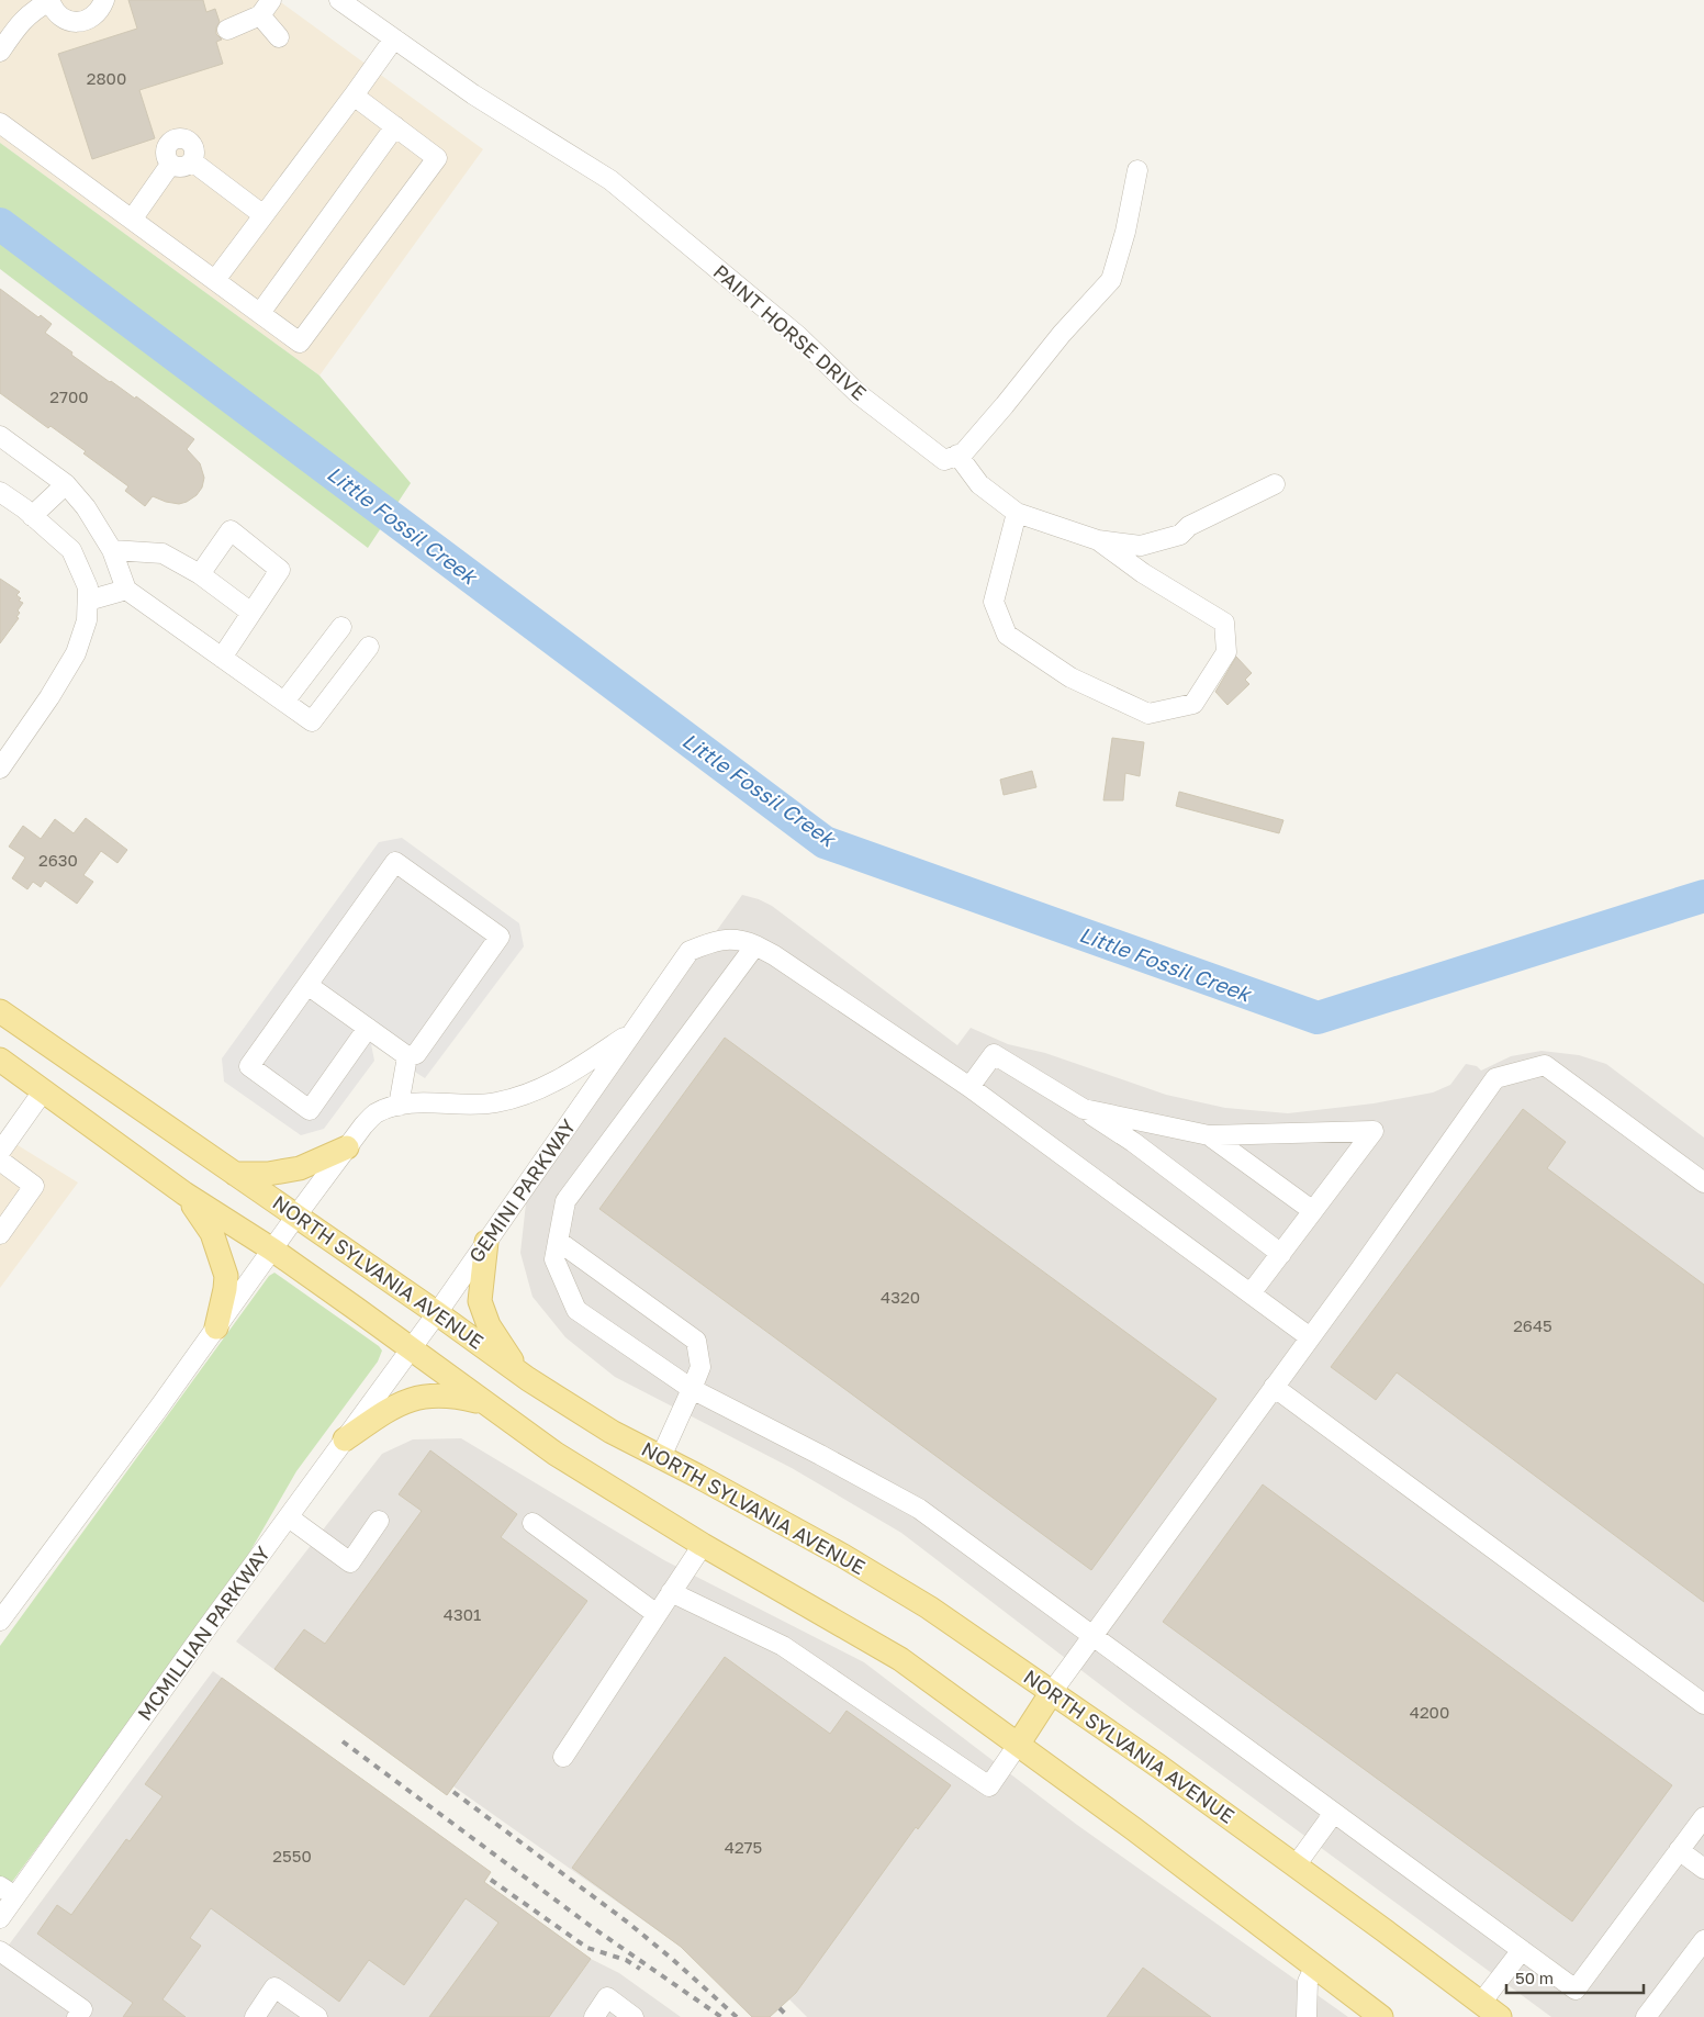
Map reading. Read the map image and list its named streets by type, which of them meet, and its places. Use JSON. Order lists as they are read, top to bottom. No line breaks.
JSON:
{"streets":{"main road":["NORTH SYLVANIA AVENUE"],"street":["PAINT HORSE DRIVE","GEMINI PARKWAY","MCMILLIAN PARKWAY"]},"crossings":[["GEMINI PARKWAY","NORTH SYLVANIA AVENUE"],["GEMINI PARKWAY","MCMILLIAN PARKWAY"]],"water":["Little Fossil Creek"],"house_numbers":["2800","2700","2630","4320","2645","4301","4200","4275","2550"],"scale_bar":"50 m"}
